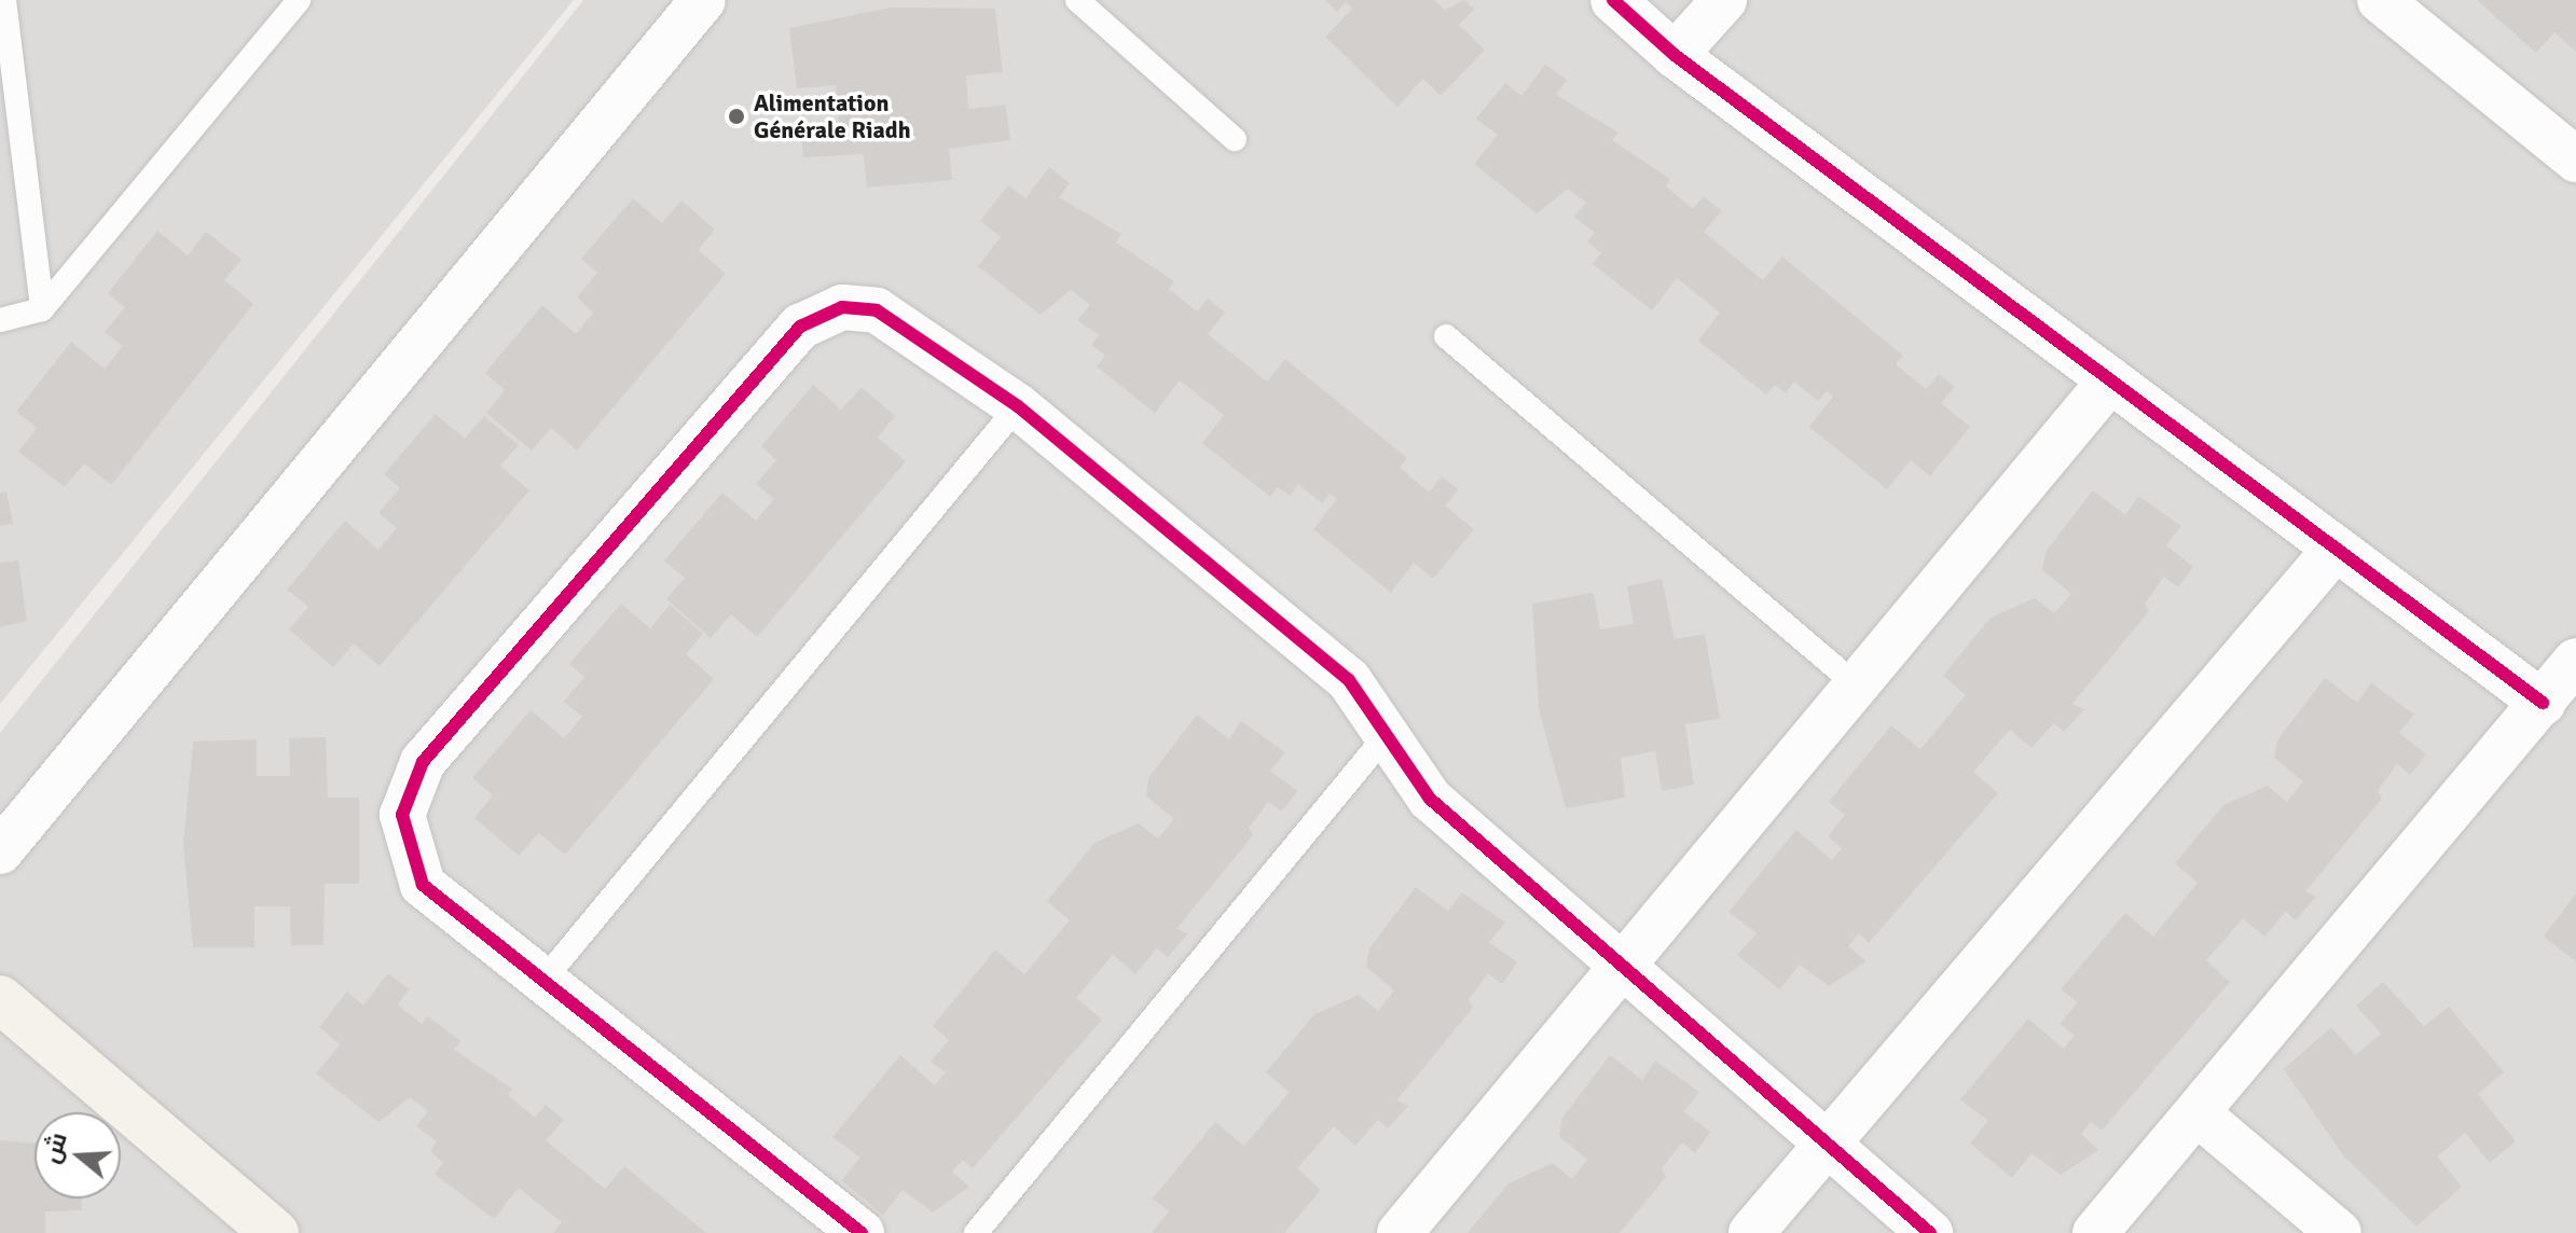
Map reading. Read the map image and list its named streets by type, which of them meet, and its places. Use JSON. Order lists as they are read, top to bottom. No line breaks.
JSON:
{"places":["Alimentation Générale Riadh"],"north":"left"}
